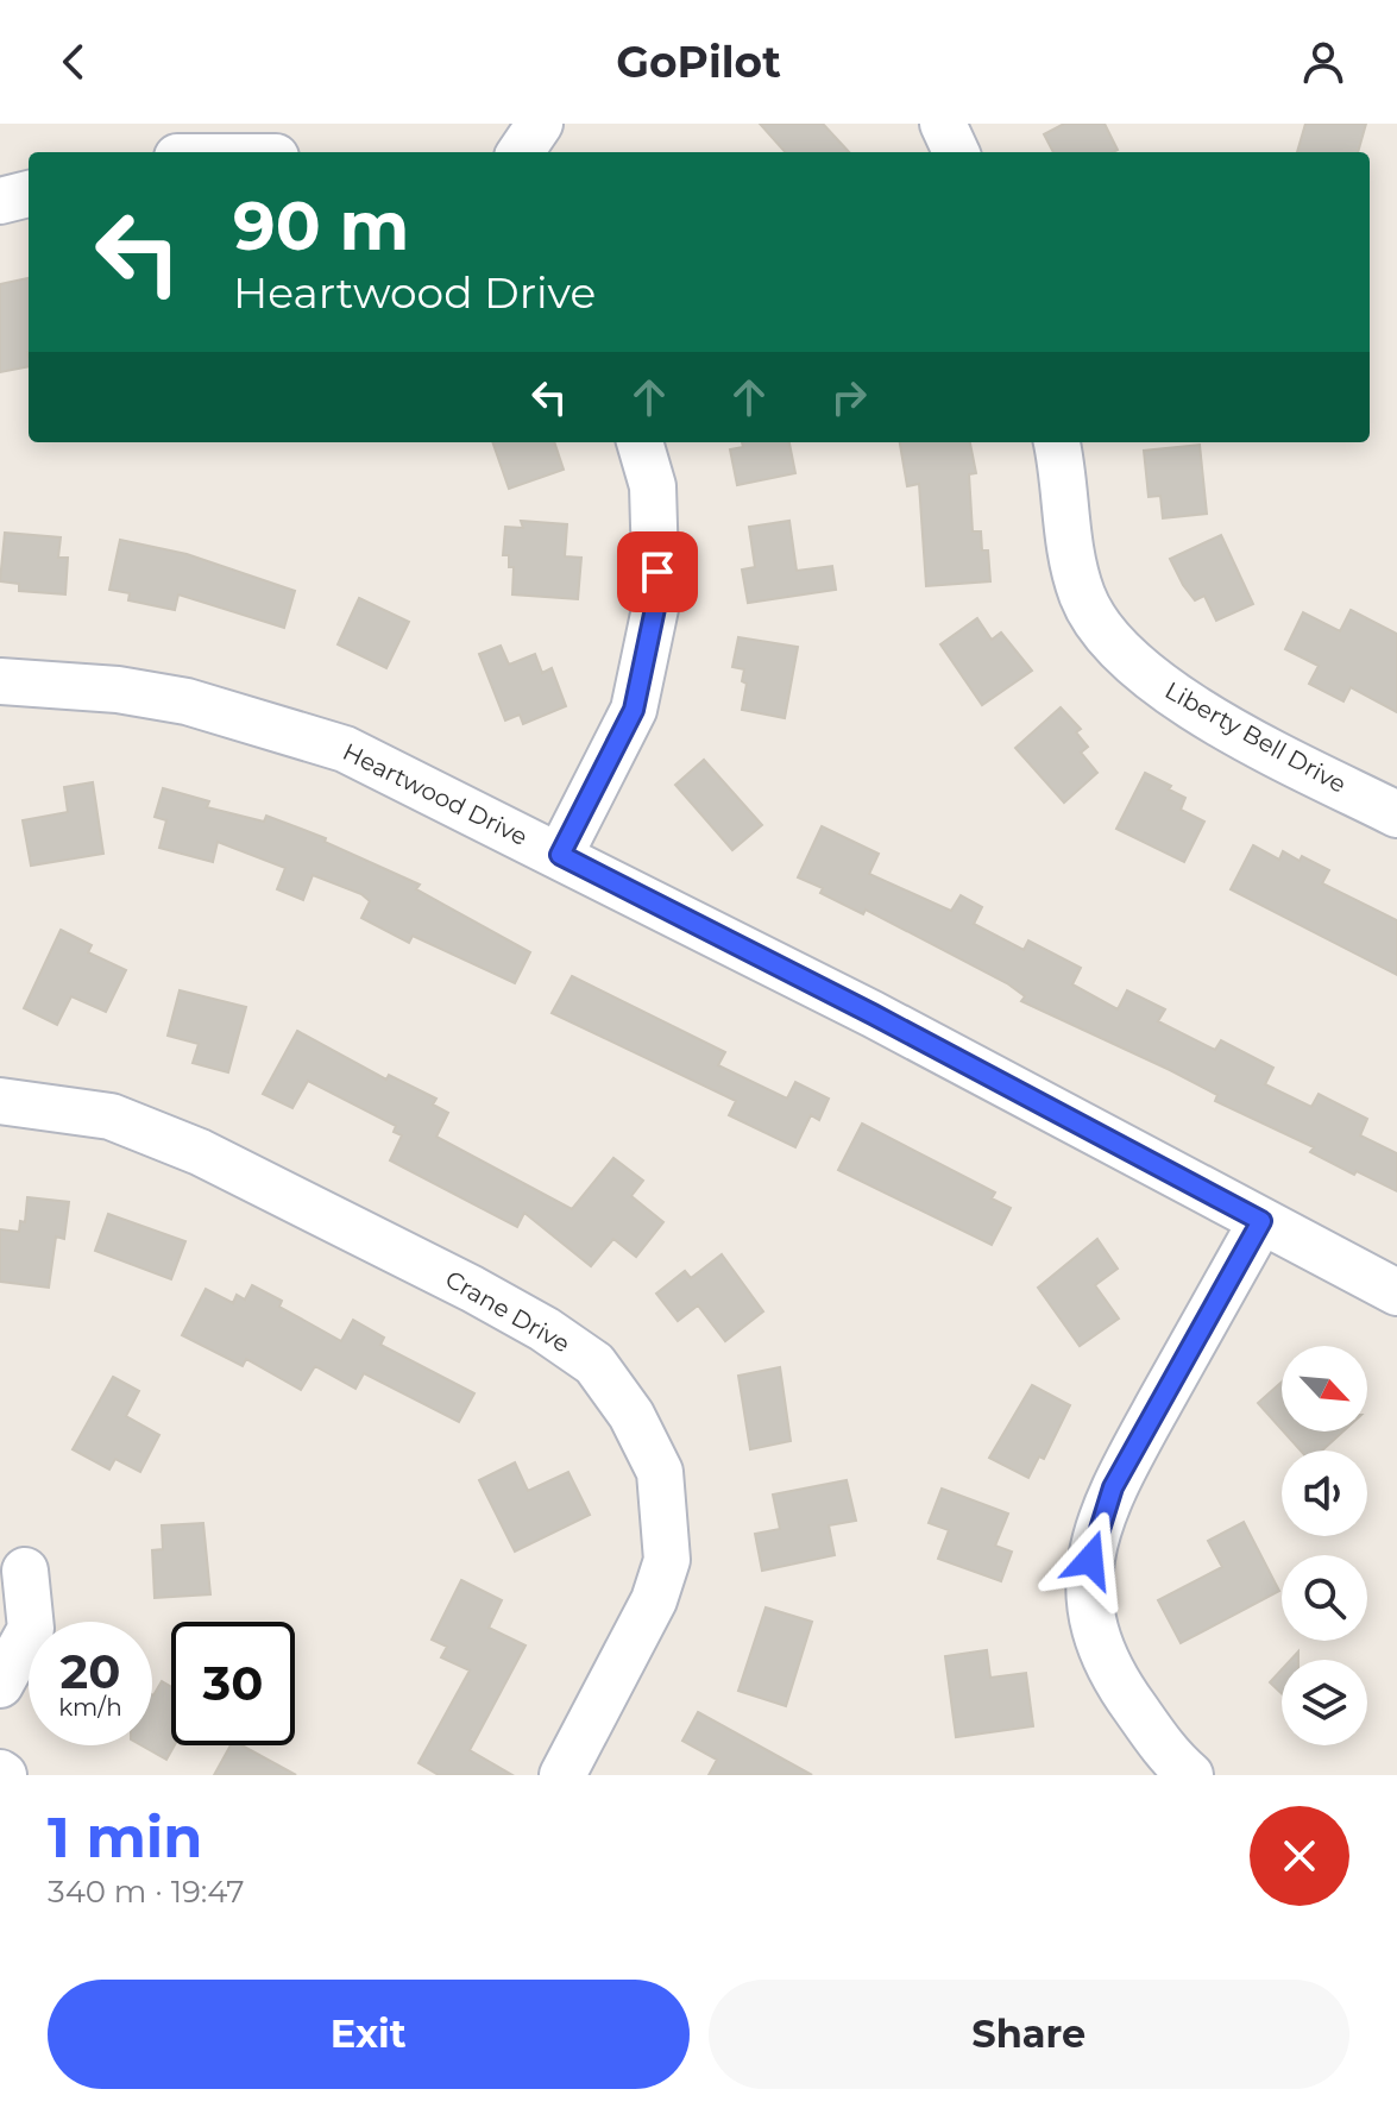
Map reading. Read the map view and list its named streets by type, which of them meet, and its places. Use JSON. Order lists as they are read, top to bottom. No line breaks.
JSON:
{"streets":{"street":["Liberty Bell Drive","Heartwood Drive","Crane Drive"]},"north":"bottom right","page":{"header":"GoPilot","turn":["90 m","Heartwood Drive"],"speed":"20 km/h","limit":"30","heading":["1 min","340 m · 19:47"],"buttons":["Exit","Share"]}}
